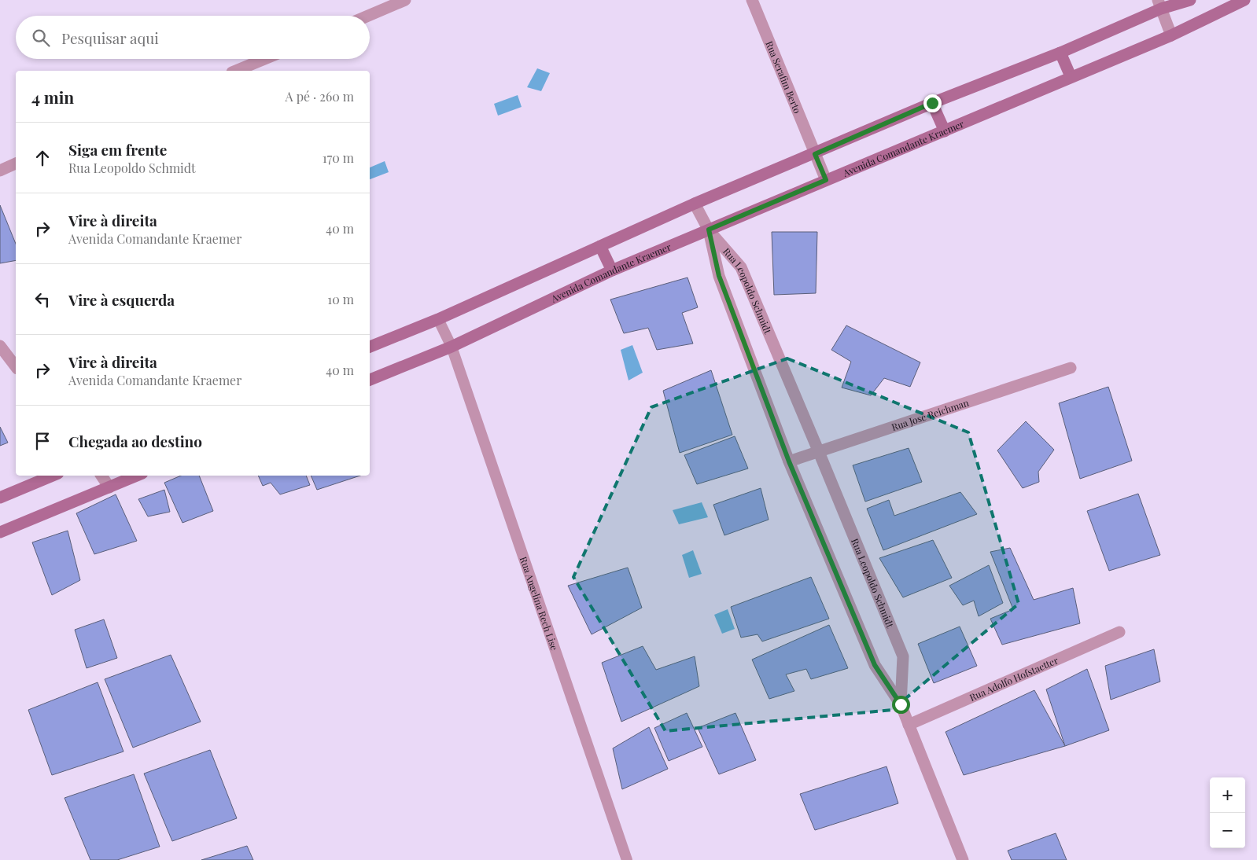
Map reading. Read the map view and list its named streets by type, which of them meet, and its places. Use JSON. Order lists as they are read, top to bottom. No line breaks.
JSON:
{"streets":{"main road":["Avenida Comandante Kraemer"],"street":["Rua Serafim Berto","Rua Leopoldo Schmidt","Rua José Reichman","Rua Adolfo Hofstaetter"],"lane":["Rua Angelina Rech Lise"]},"crossings":[["Rua Serafim Berto","Avenida Comandante Kraemer"],["Avenida Comandante Kraemer","Rua Leopoldo Schmidt"],["Avenida Comandante Kraemer","Rua Angelina Rech Lise"],["Rua Leopoldo Schmidt","Rua José Reichman"],["Rua Leopoldo Schmidt","Rua Adolfo Hofstaetter"]],"page":{"search":"Pesquisar aqui","heading":["4 min","A pé · 260 m"],"list":[["Siga em frente","Rua Leopoldo Schmidt","170 m"],["Vire à direita","Avenida Comandante Kraemer","40 m"],["Vire à esquerda","10 m"],["Vire à direita","Avenida Comandante Kraemer","40 m"],"Chegada ao destino"],"map_buttons":["+","−"]}}
